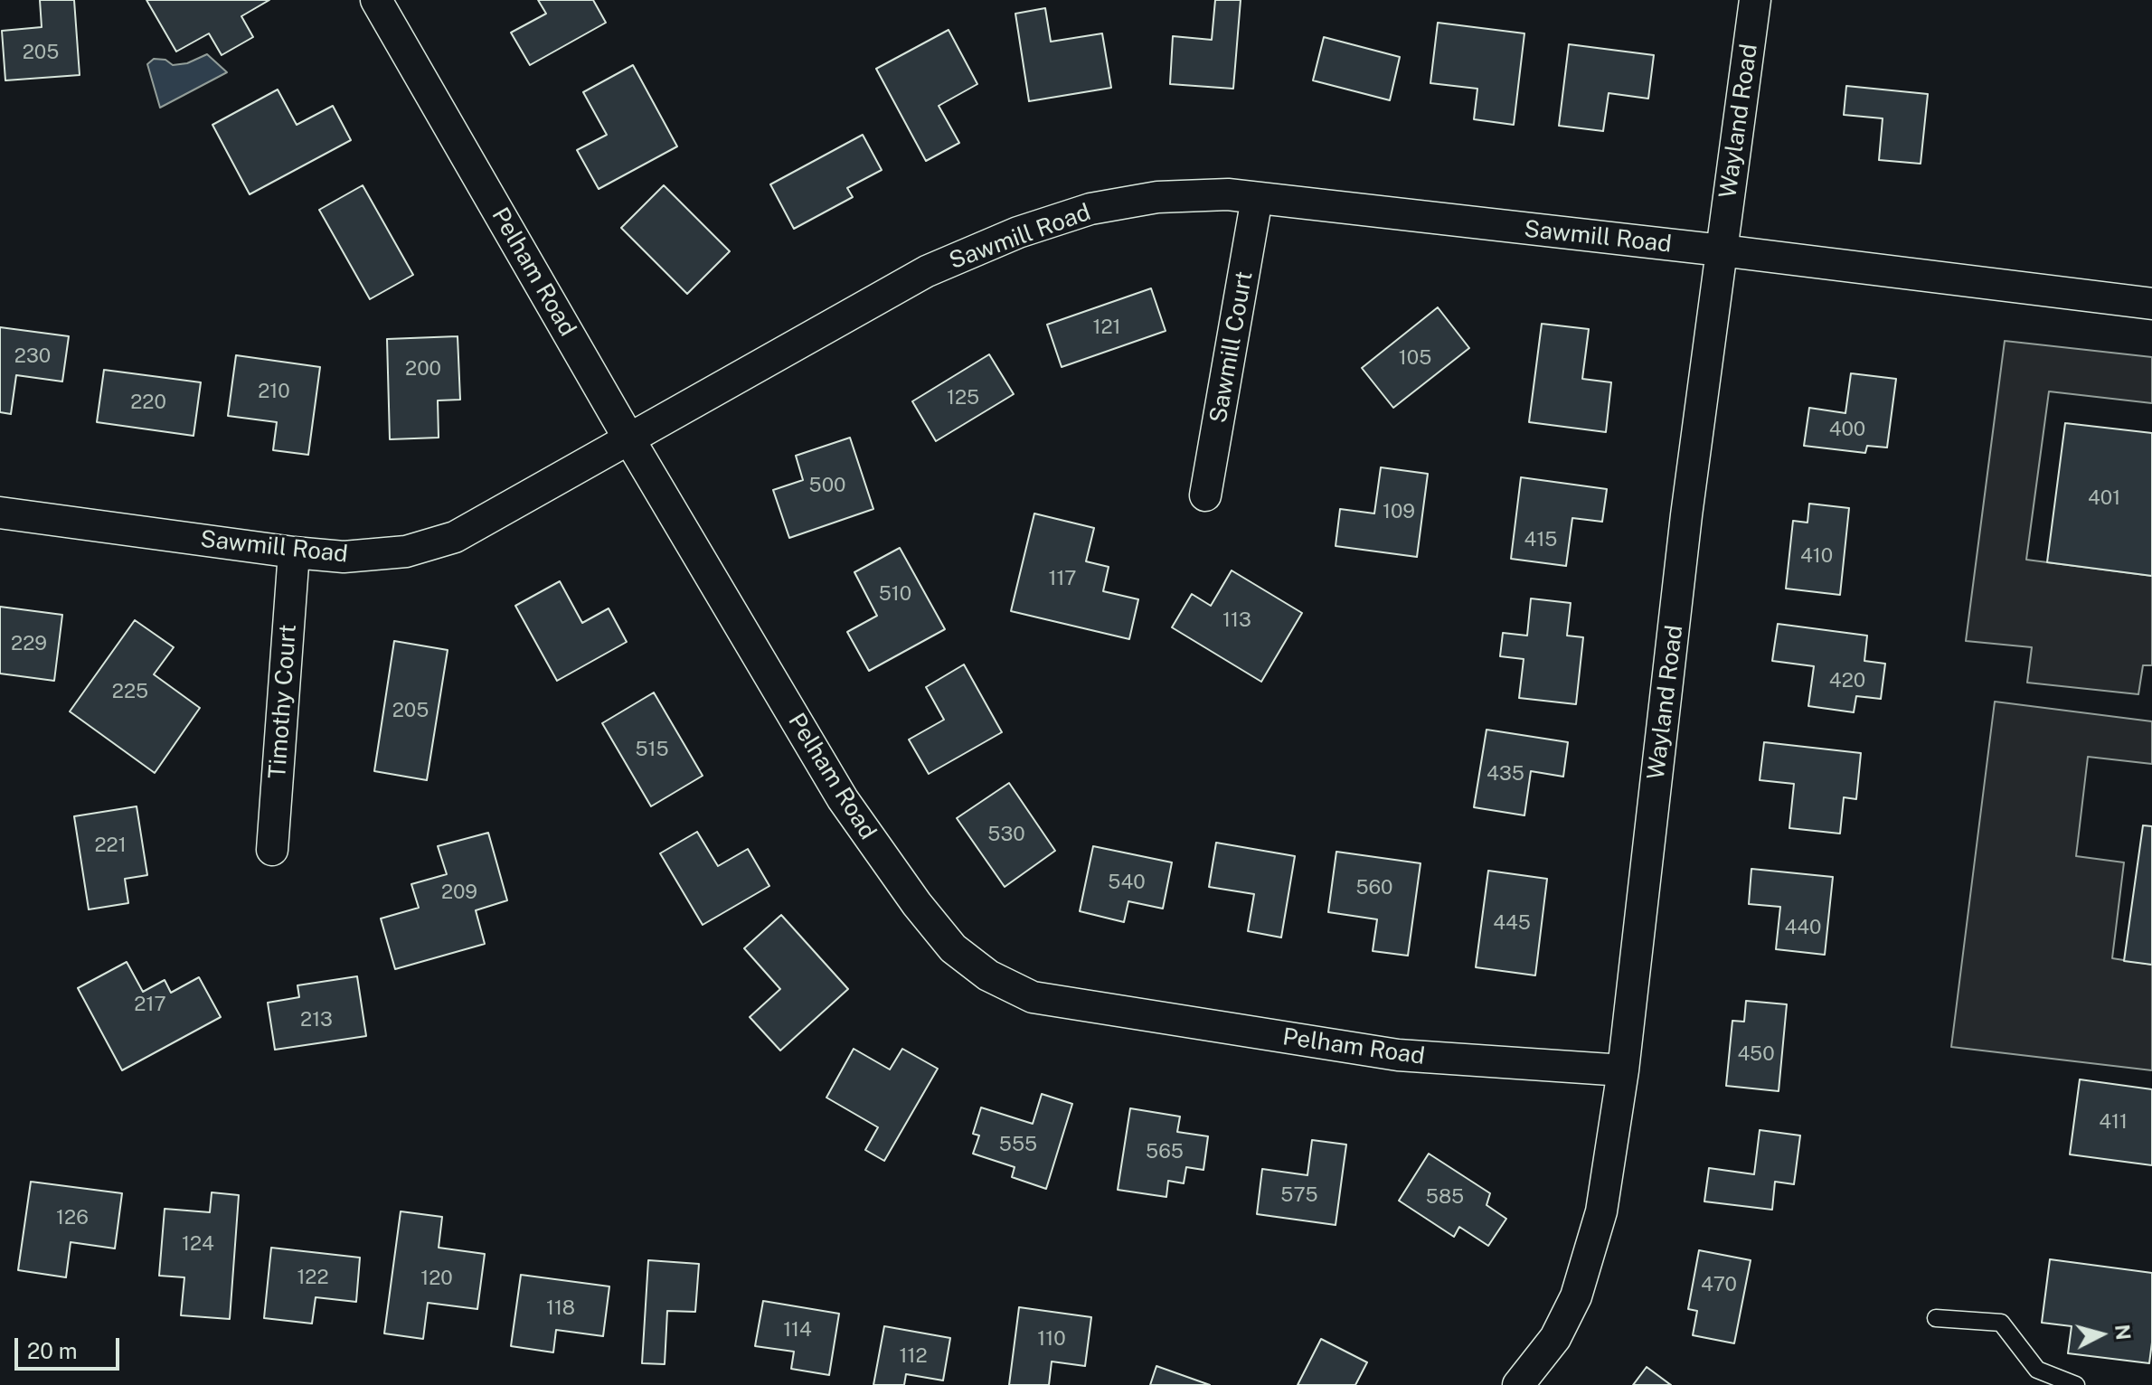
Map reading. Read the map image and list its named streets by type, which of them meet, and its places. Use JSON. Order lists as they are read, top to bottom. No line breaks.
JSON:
{"streets":{"street":["Wayland Road","Sawmill Road","Pelham Road","Sawmill Court","Timothy Court"]},"crossings":[["Wayland Road","Sawmill Road"],["Wayland Road","Pelham Road"],["Sawmill Road","Pelham Road"],["Sawmill Road","Sawmill Court"],["Sawmill Road","Timothy Court"]],"house_numbers":["205","121","230","105","200","210","125","220","400","500","401","109","415","410","117","510","113","229","420","225","205","515","435","530","221","540","560","209","445","440","217","213","450","411","555","565","575","585","126","124","122","120","470","118","114","110","112"],"scale_bar":"20 m","north":"right"}
